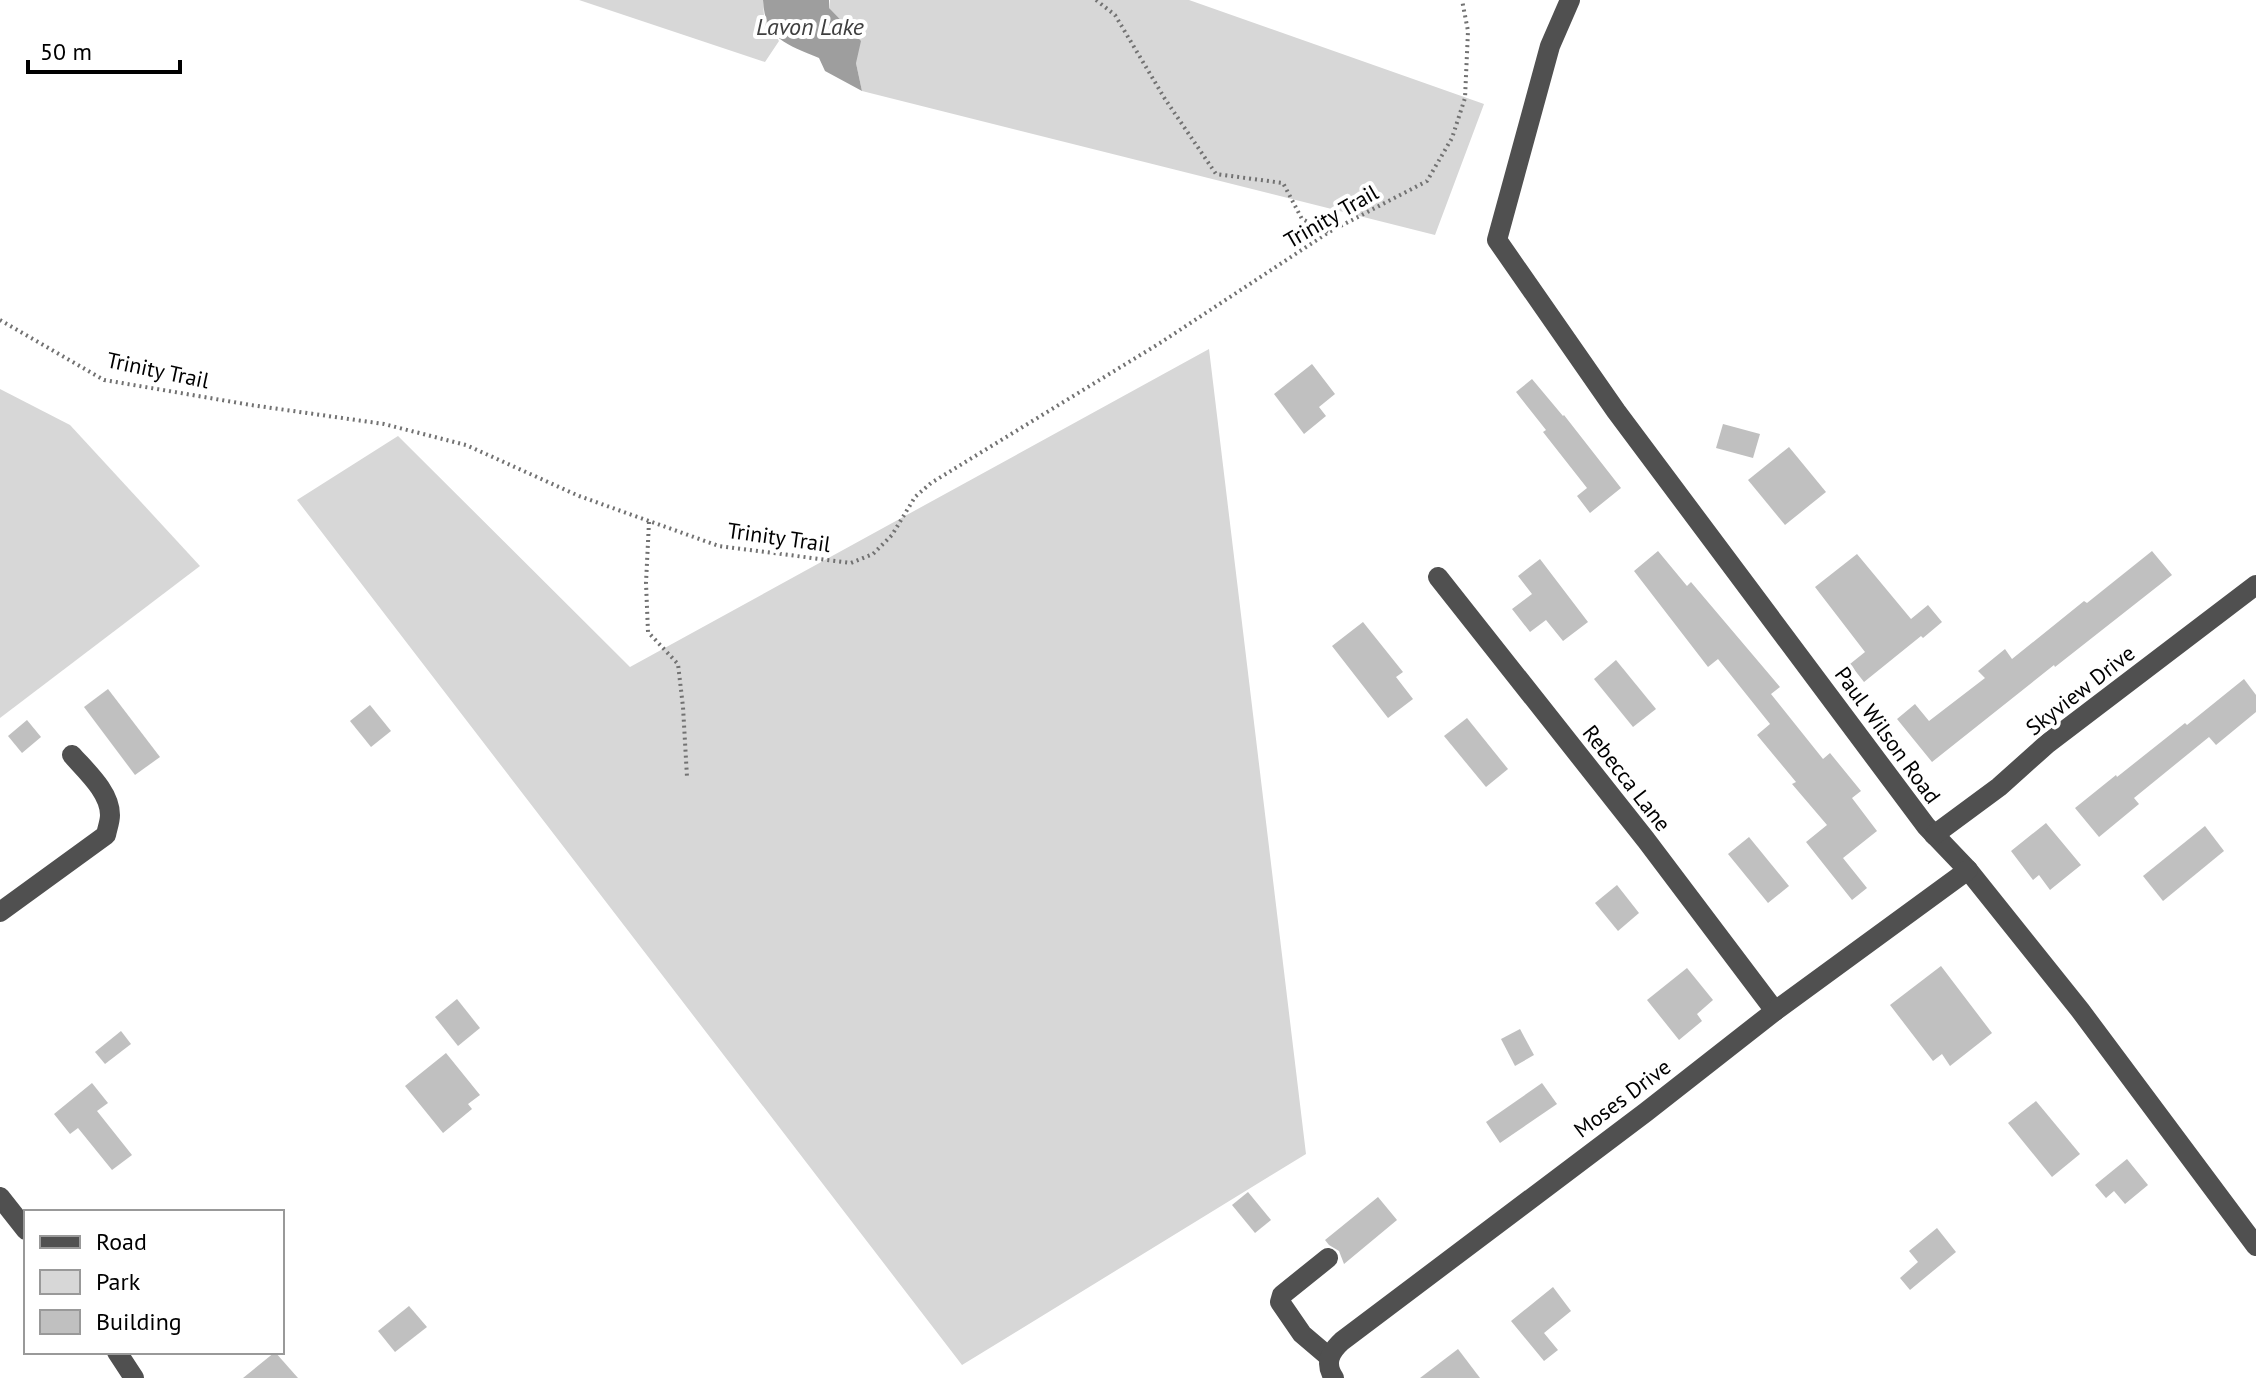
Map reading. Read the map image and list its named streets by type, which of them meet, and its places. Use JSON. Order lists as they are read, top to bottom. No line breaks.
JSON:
{"streets":{"street":["Skyview Drive","Paul Wilson Road","Rebecca Lane","Moses Drive"],"path":["Trinity Trail"]},"crossings":[["Skyview Drive","Paul Wilson Road"],["Paul Wilson Road","Moses Drive"],["Rebecca Lane","Moses Drive"]],"water":["Lavon Lake"],"legend":["Road","Park","Building"],"scale_bar":"50 m"}
